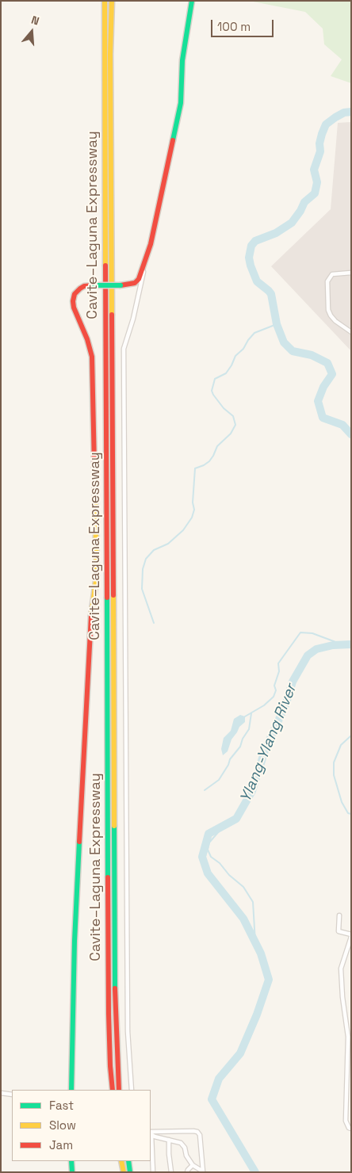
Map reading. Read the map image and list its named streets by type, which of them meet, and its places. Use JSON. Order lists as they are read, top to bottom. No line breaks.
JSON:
{"streets":{"main road":["Cavite–Laguna Expressway"]},"water":["Ylang-Ylang River"],"legend":["Fast","Slow","Jam"],"scale_bar":"100 m","north":"top"}
